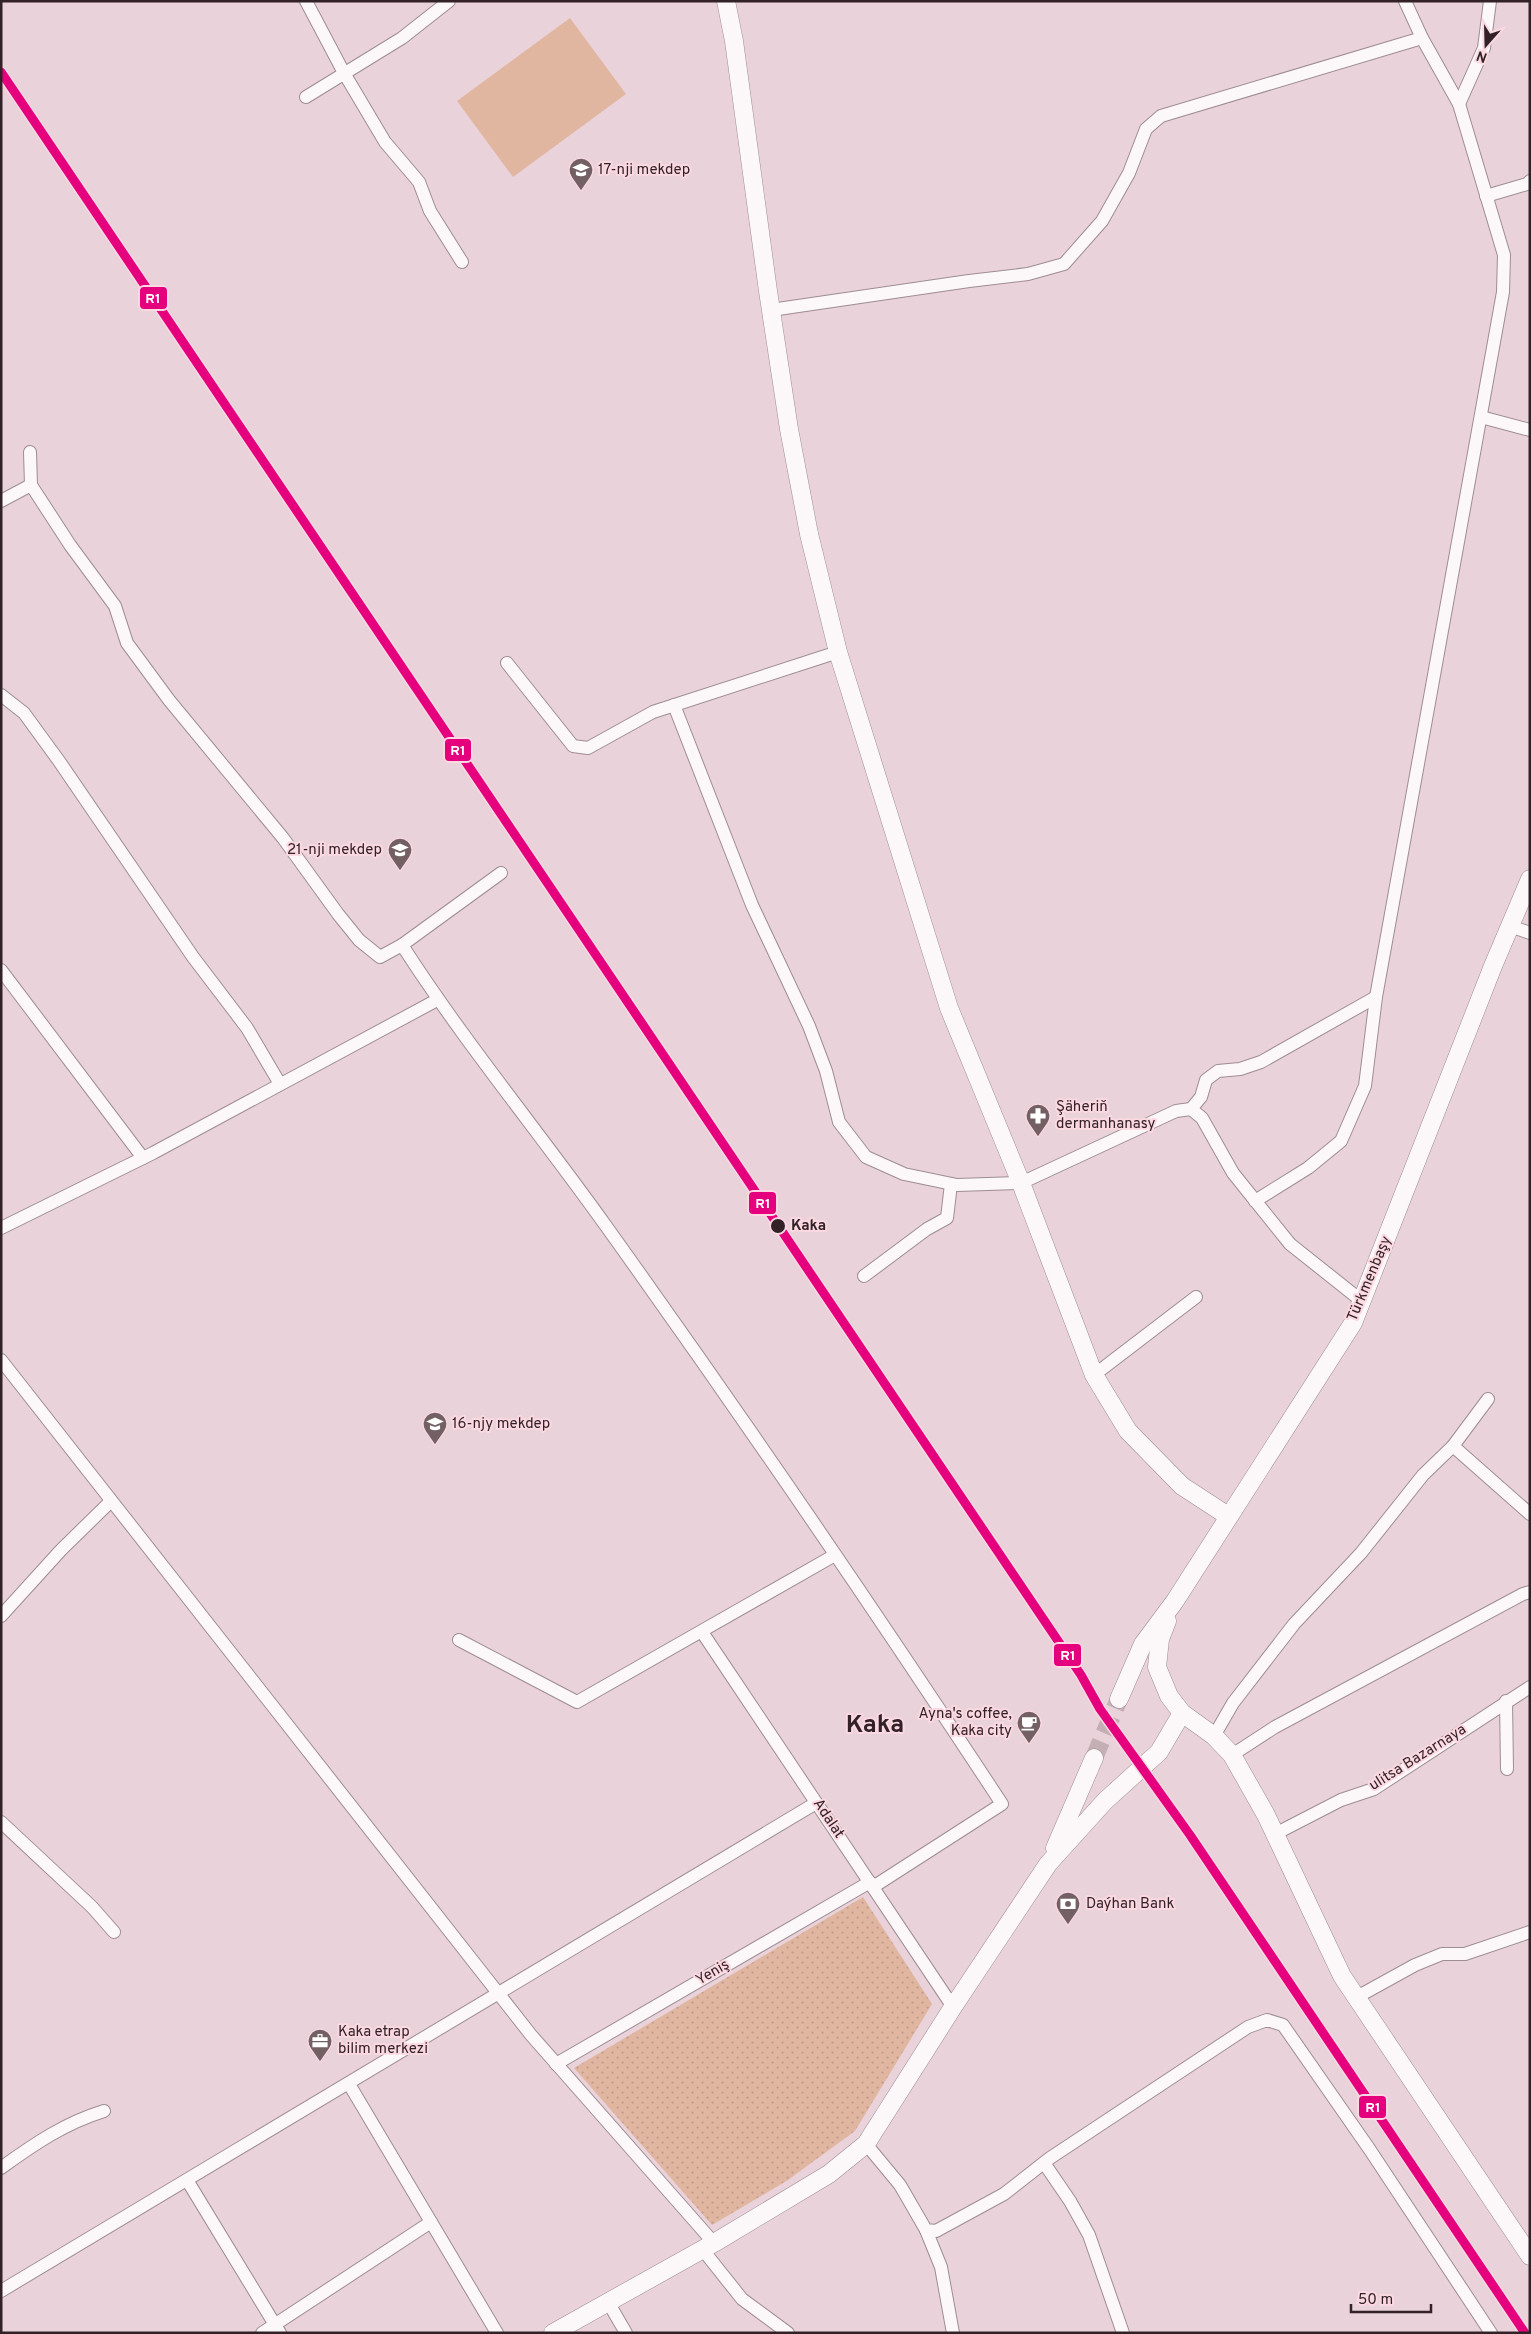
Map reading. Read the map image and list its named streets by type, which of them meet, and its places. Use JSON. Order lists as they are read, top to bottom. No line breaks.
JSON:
{"streets":{"street":["Türkmenbaşy","ulitsa Bazarnaya","Adalat","Yeniş"]},"crossings":[["Adalat","Yeniş"]],"districts":["Kaka"],"places":{"school or university":["17-nji mekdep","21-nji mekdep","16-njy mekdep"],"pharmacy":["Şäheriň dermanhanasy"],"other":["Kaka"],"cafe":["Ayna's coffee, Kaka city"],"bank":["Daýhan Bank"],"office":["Kaka etrap bilim merkezi"]},"lines":["transit line R1"],"scale_bar":"50 m","north":"bottom"}
